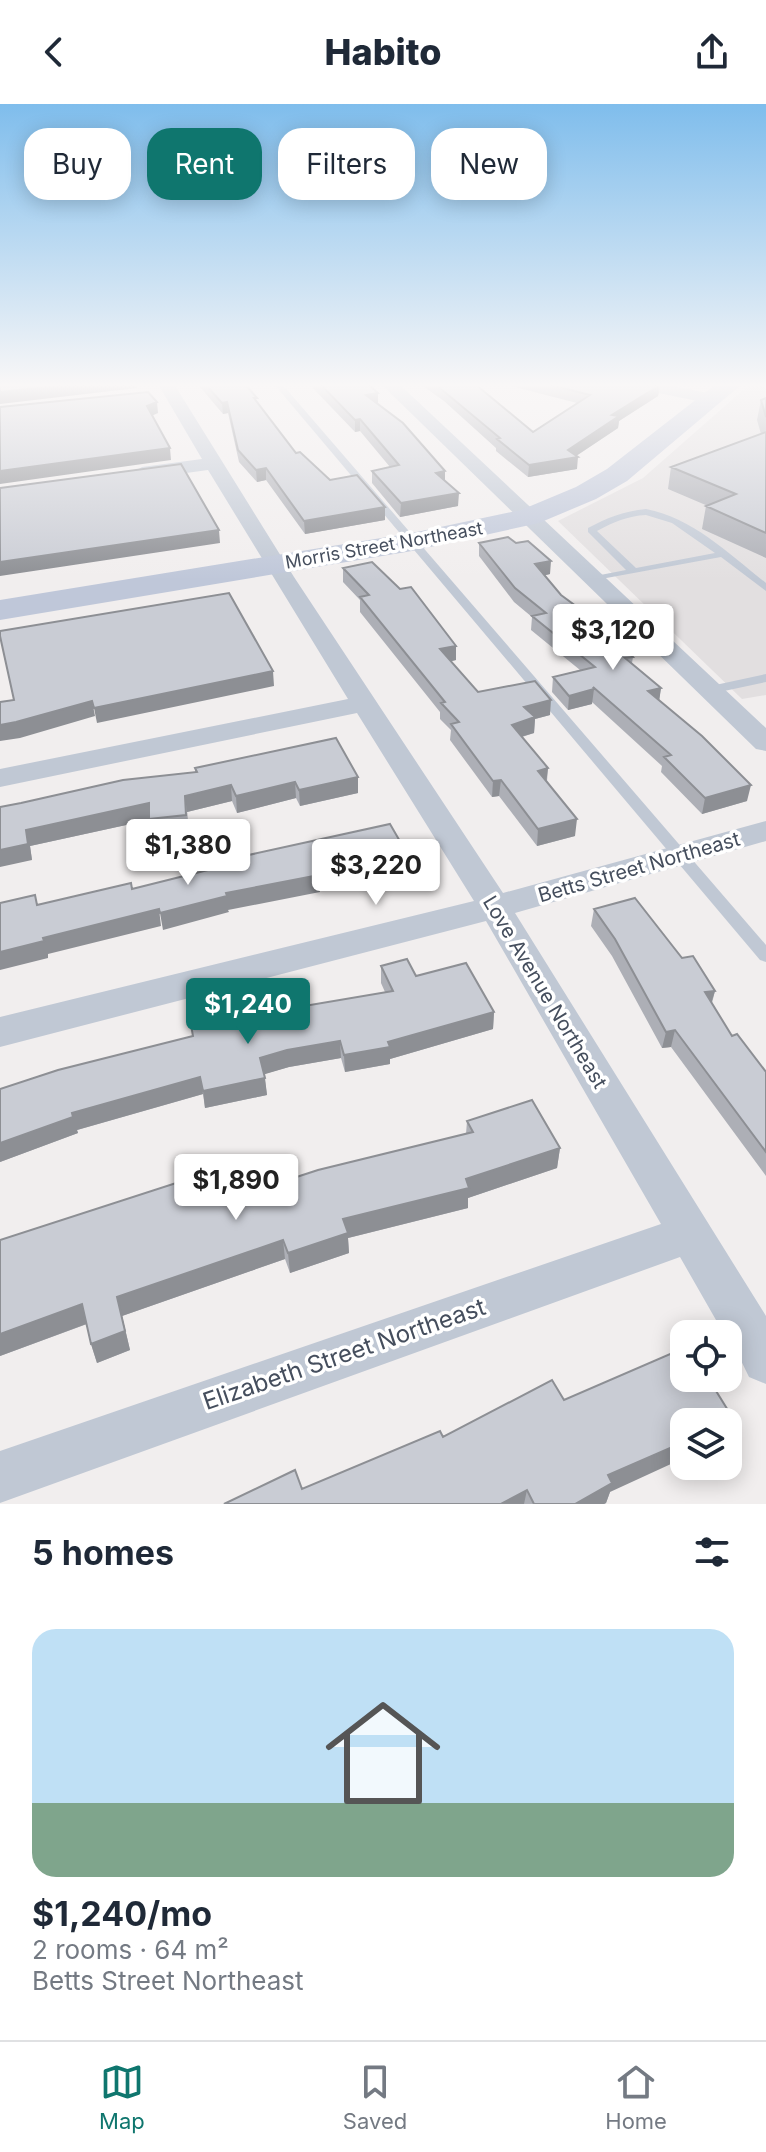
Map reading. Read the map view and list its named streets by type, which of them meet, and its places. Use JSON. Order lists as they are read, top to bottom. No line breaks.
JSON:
{"streets":{"street":["Morris Street Northeast","Betts Street Northeast","Love Avenue Northeast","Elizabeth Street Northeast"]},"crossings":[["Morris Street Northeast","Love Avenue Northeast"],["Betts Street Northeast","Love Avenue Northeast"],["Love Avenue Northeast","Elizabeth Street Northeast"]],"page":{"header":"Habito","chip":["Buy","Rent","Filters","New"],"price":["$3,120","$1,380","$3,220","$1,240","$1,890"],"heading":"5 homes","list":[{"name":"$1,240/mo","note":"2 rooms · 64 m² · Betts Street Northeast"}],"tabs":["Map","Saved","Home"]}}
